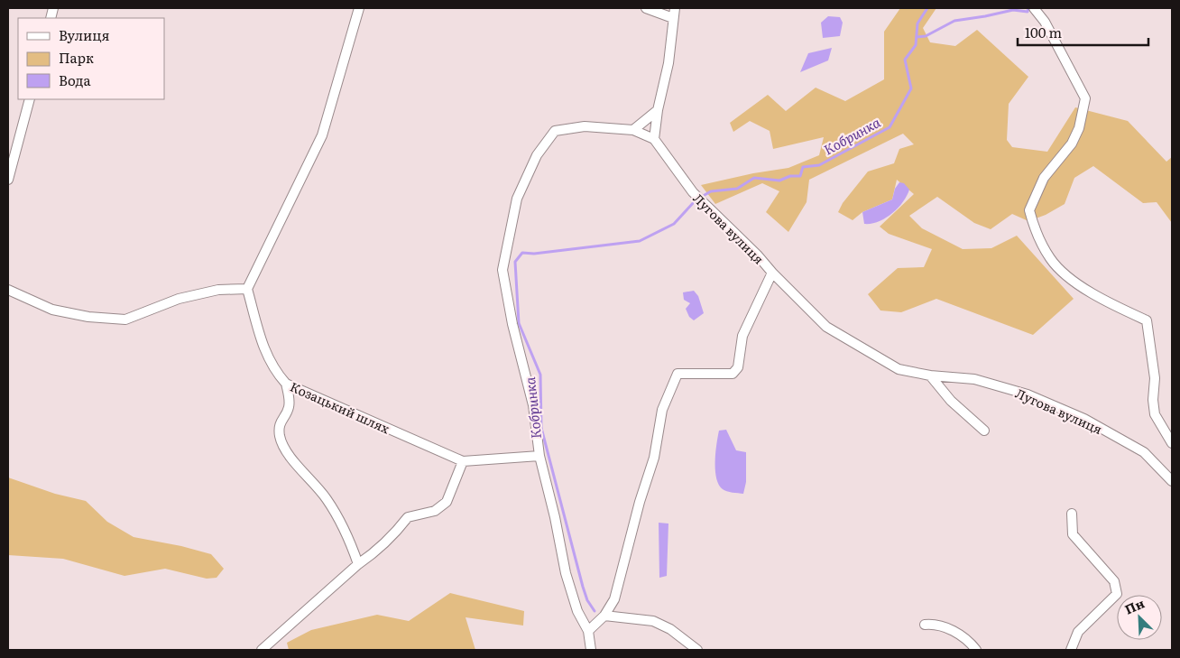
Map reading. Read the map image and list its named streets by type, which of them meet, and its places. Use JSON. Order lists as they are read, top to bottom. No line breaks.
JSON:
{"streets":{"street":["Лугова вулиця","Козацький шлях"]},"water":["Кобринка"],"legend":["Вулиця","Парк","Вода"],"scale_bar":"100 m","north":"top left"}
